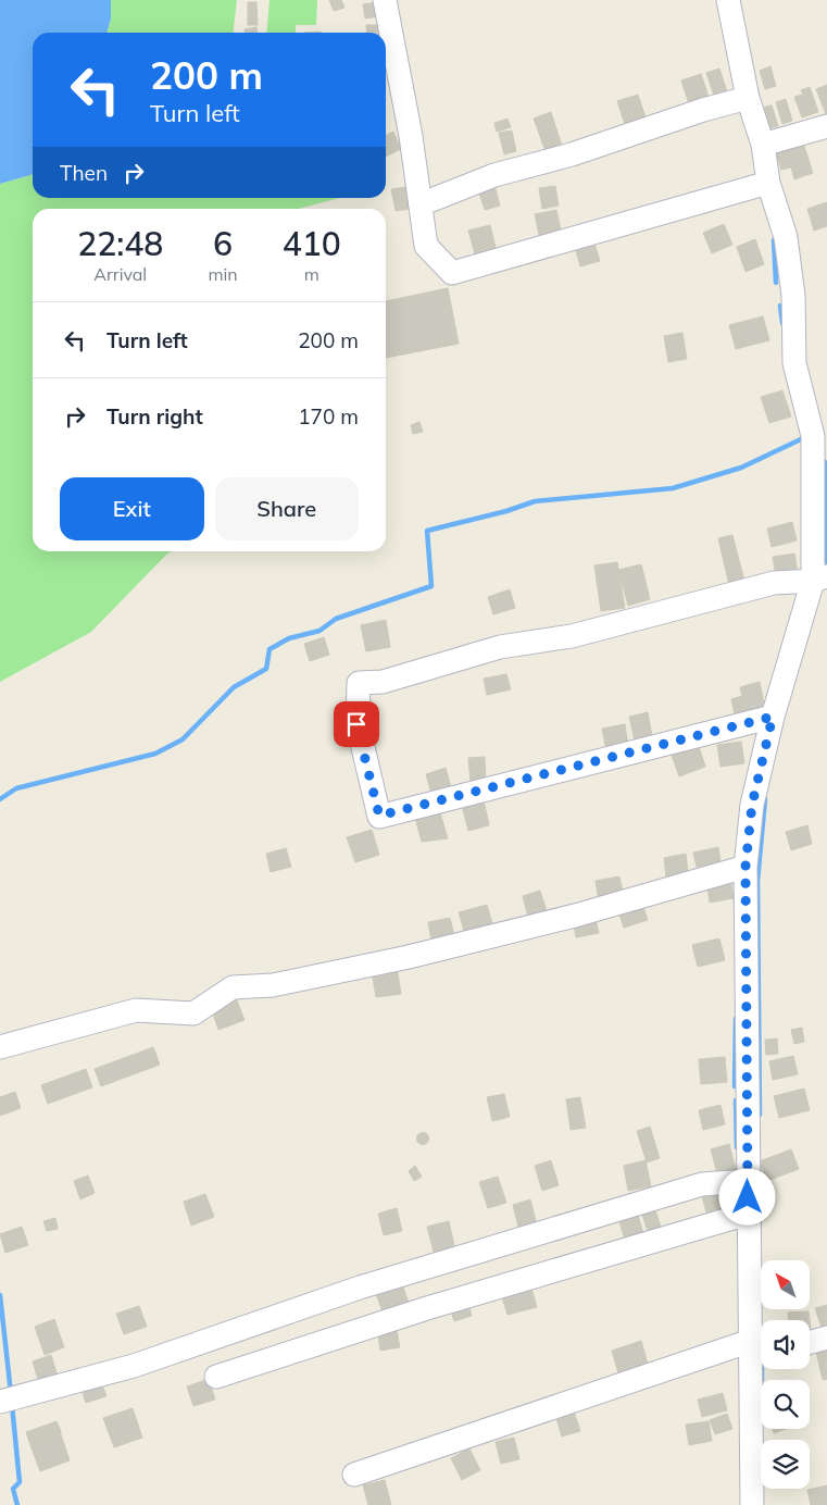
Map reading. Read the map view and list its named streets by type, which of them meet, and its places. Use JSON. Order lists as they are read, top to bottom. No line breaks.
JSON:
{"north":"top left","page":{"turn":["200 m","Turn left"],"then":"Then","eta":["22:48","Arrival","6","min","410","m"],"list":[{"name":"Turn left","value":"200 m"},{"name":"Turn right","value":"170 m"}],"buttons":["Exit","Share"]}}
